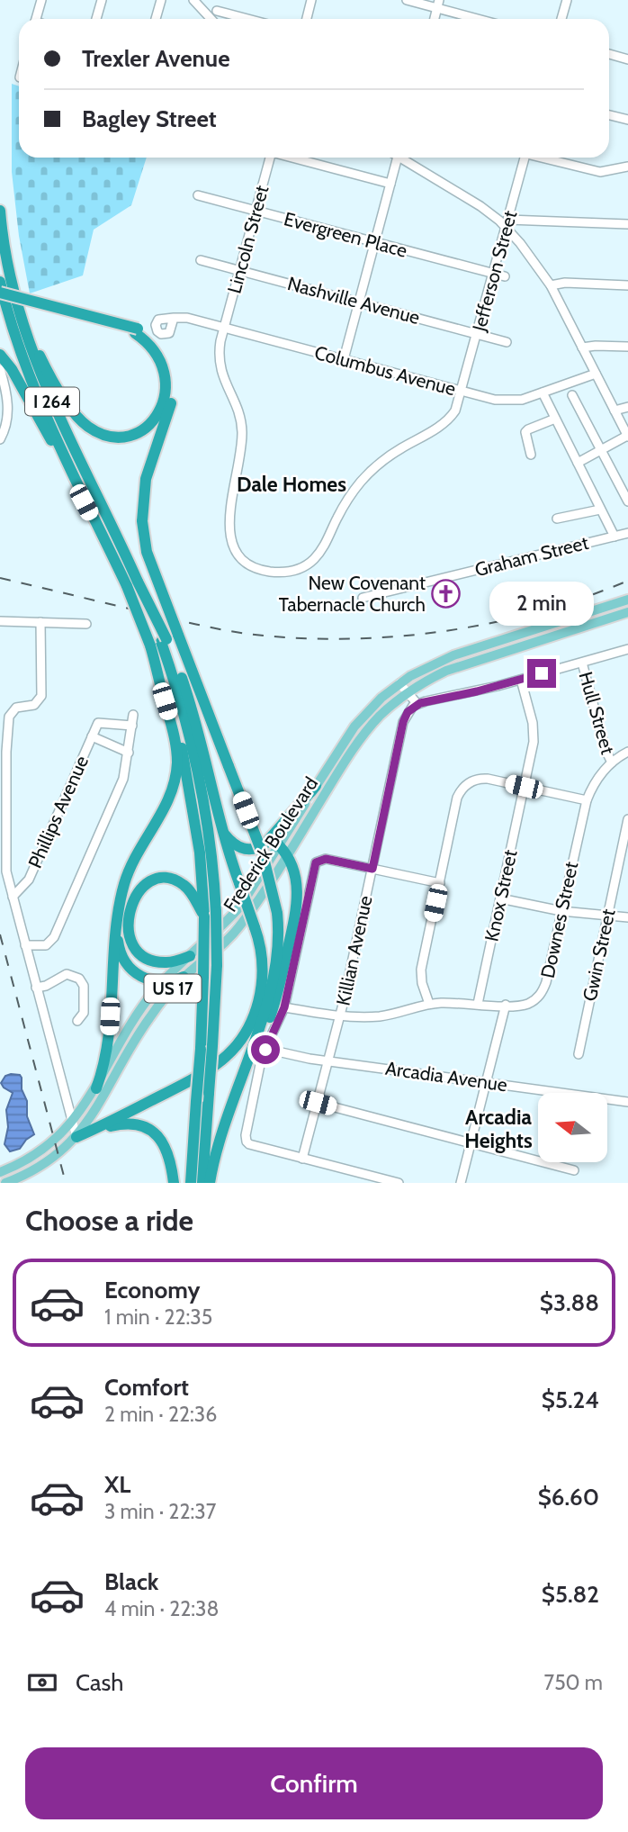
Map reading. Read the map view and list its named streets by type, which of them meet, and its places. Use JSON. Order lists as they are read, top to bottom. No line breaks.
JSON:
{"streets":{"highway":["I 264"],"main road":["Frederick Boulevard","US 17"],"street":["Evergreen Place","Lincoln Street","Jefferson Street","Nashville Avenue","Columbus Avenue","Graham Street","Hull Street","Phillips Avenue","Knox Street","Downes Street","Killian Avenue","Gwin Street","Arcadia Avenue"]},"crossings":[["Evergreen Place","Lincoln Street"],["Evergreen Place","Jefferson Street"],["Lincoln Street","Jefferson Street"],["Lincoln Street","Nashville Avenue"],["Lincoln Street","Columbus Avenue"],["Jefferson Street","Nashville Avenue"],["Jefferson Street","Columbus Avenue"],["Hull Street","Downes Street"],["Knox Street","Downes Street"],["Downes Street","Killian Avenue"],["Killian Avenue","Arcadia Avenue"]],"districts":["Dale Homes","Arcadia Heights"],"places":{"church":["New Covenant Tabernacle Church"]},"north":"left","page":{"banner":["Trexler Avenue","Bagley Street"],"bubble":"2 min","heading":"Choose a ride","list":[{"name":"Economy","note":"1 min · 22:35","value":"$3.88"},{"name":"Comfort","note":"2 min · 22:36","value":"$5.24"},{"name":"XL","note":"3 min · 22:37","value":"$6.60"},{"name":"Black","note":"4 min · 22:38","value":"$5.82"}],"pay":["Cash","750 m"],"buttons":"Confirm"}}
